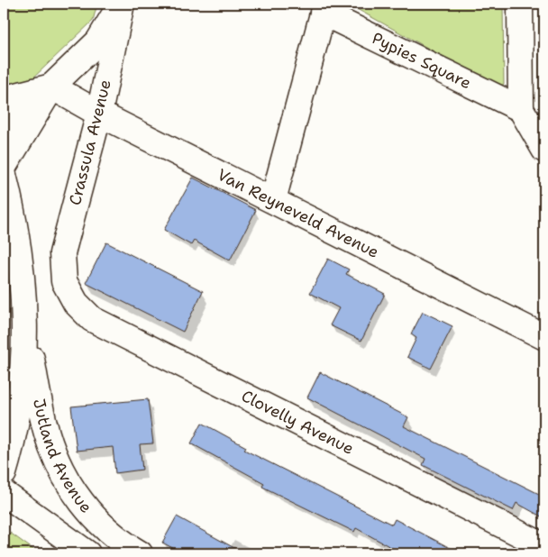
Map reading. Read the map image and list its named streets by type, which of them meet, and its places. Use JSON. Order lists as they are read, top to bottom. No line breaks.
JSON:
{"streets":{"street":["Pypies Square","Crassula Avenue","Van Reyneveld Avenue","Clovelly Avenue","Jutland Avenue"]},"crossings":[["Pypies Square","Van Reyneveld Avenue"],["Crassula Avenue","Van Reyneveld Avenue"],["Crassula Avenue","Clovelly Avenue"]]}
